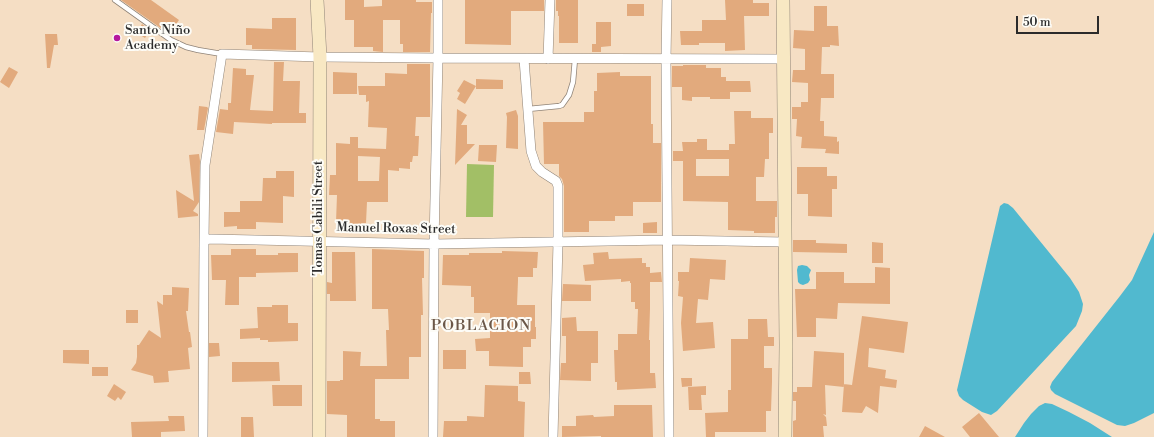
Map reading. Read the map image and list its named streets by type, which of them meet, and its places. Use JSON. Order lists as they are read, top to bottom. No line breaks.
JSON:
{"streets":{"street":["Tomas Cabili Street","Manuel Roxas Street"]},"crossings":[["Tomas Cabili Street","Manuel Roxas Street"]],"districts":["POBLACION"],"places":["Santo Niño Academy"],"scale_bar":"50 m"}
